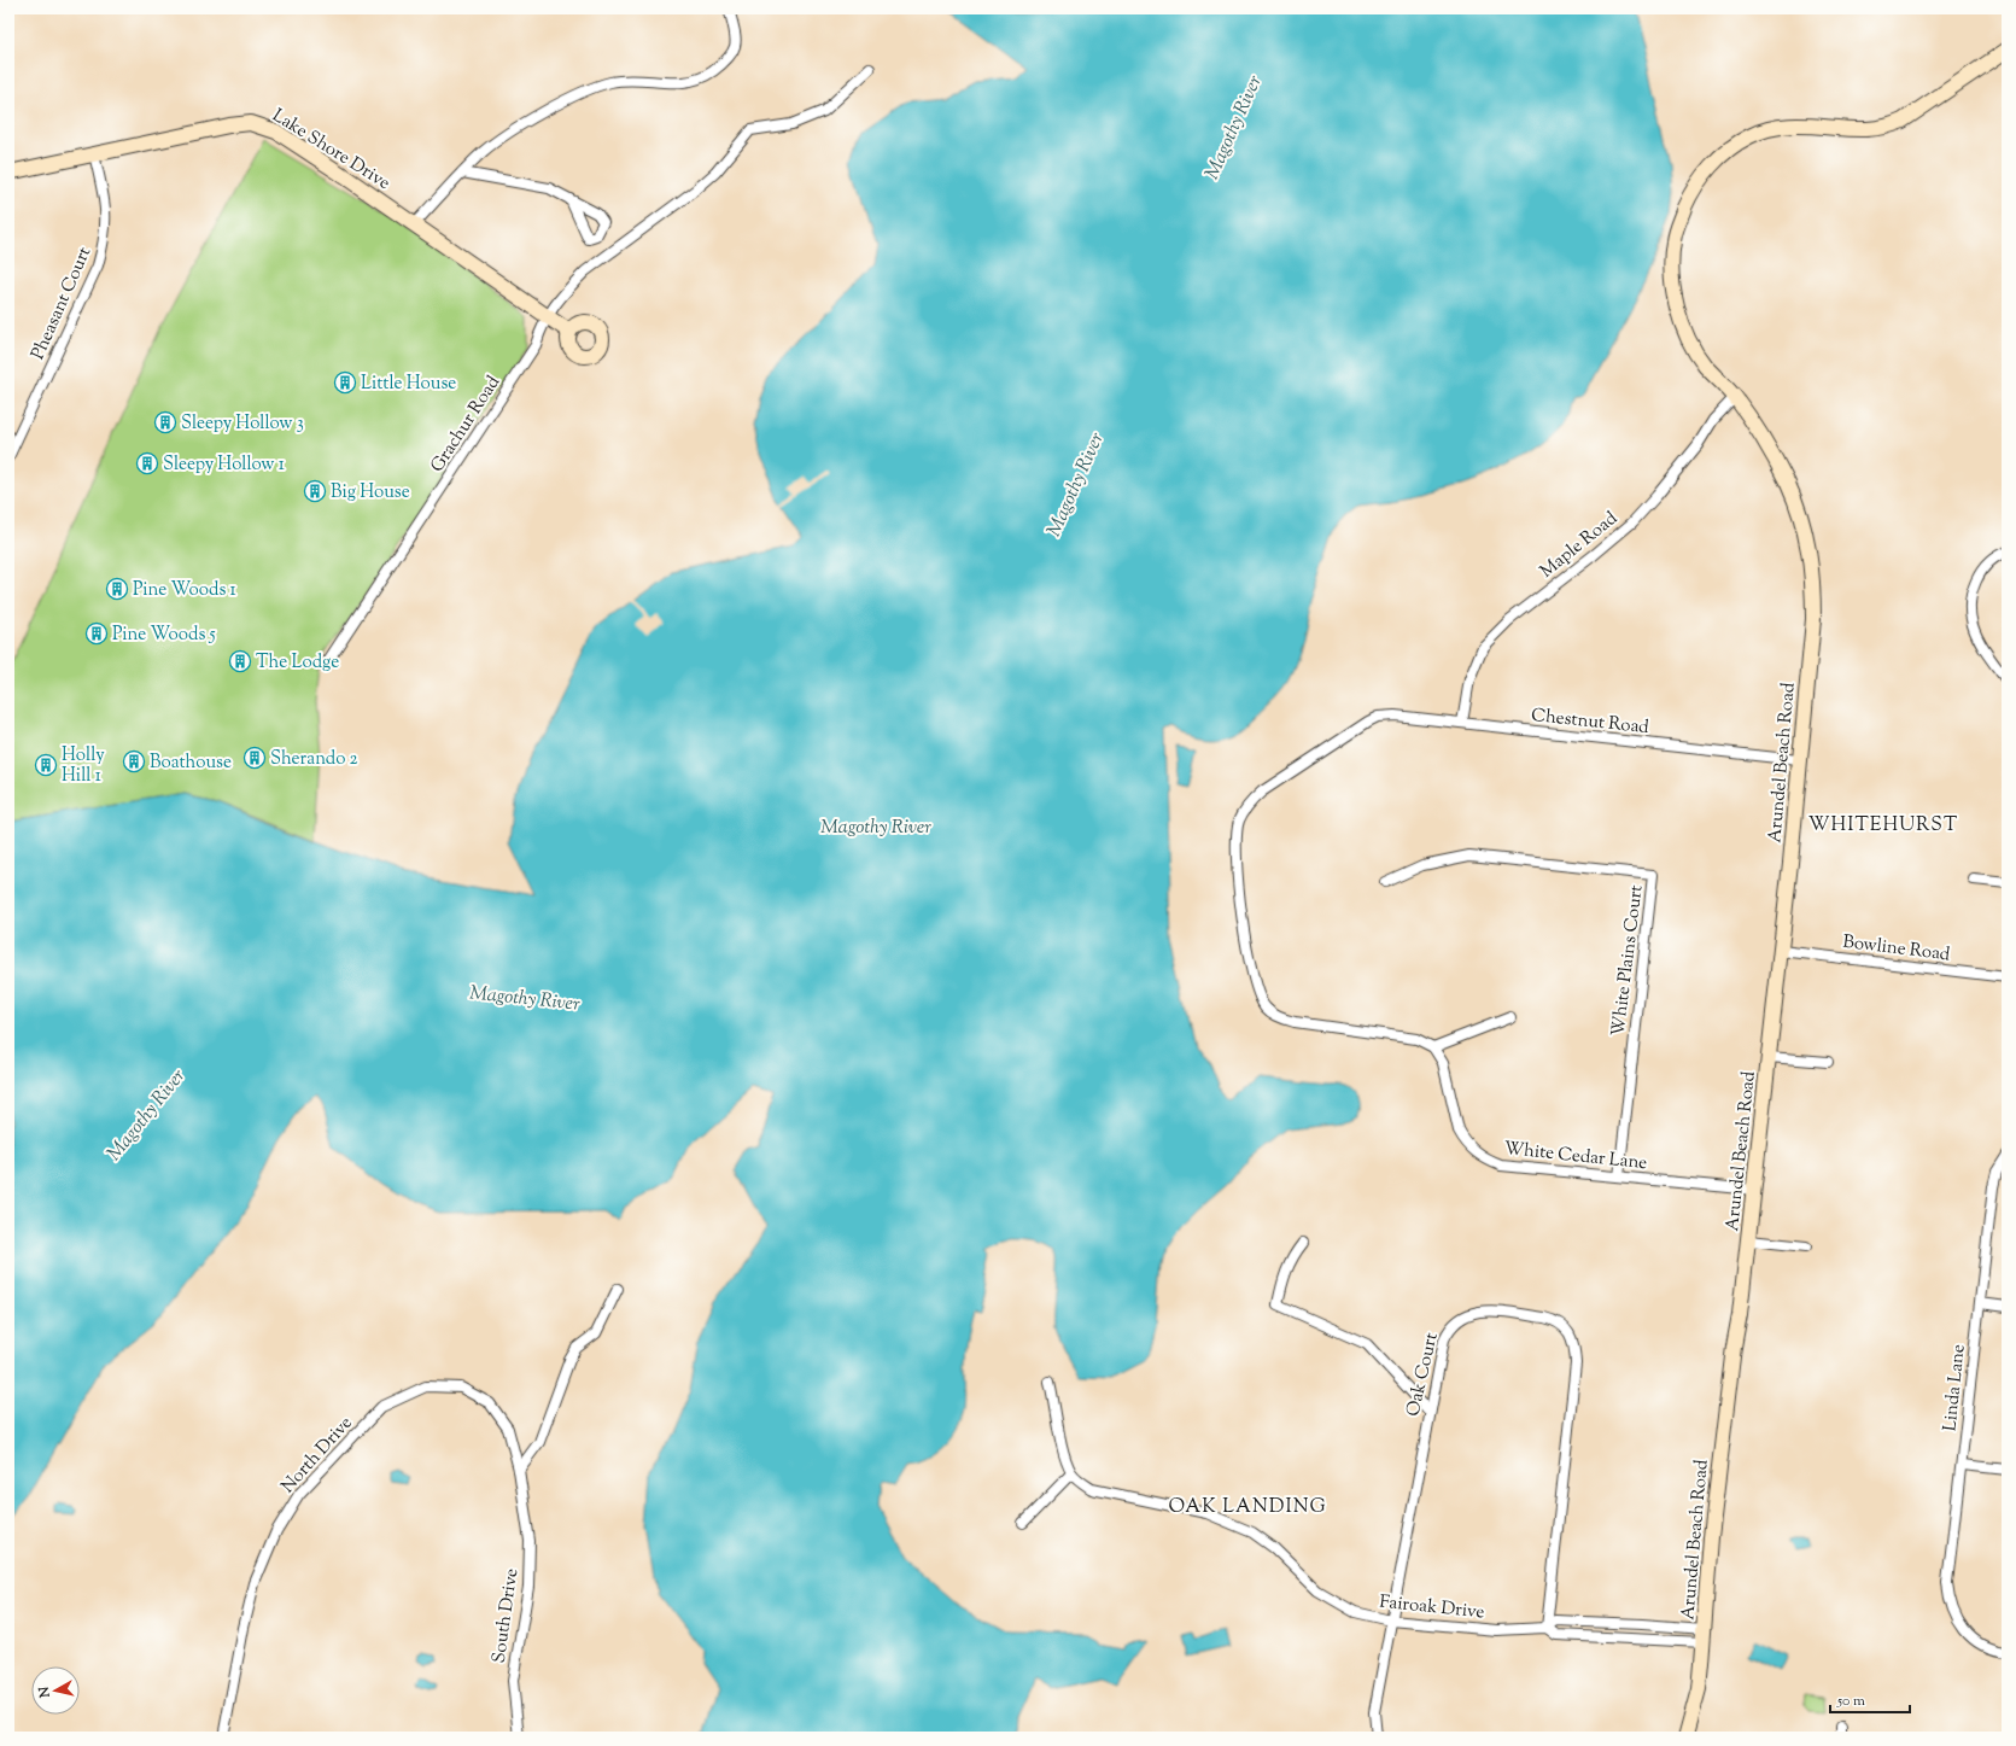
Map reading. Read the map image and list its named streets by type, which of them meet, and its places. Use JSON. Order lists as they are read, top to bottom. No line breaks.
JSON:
{"streets":{"street":["Lake Shore Drive","Pheasant Court","Grachur Road","Maple Road","Chestnut Road","Arundel Beach Road","Bowline Road","White Plains Court","White Cedar Lane","Oak Court","Linda Lane","North Drive","Fairoak Drive","South Drive"]},"crossings":[["Lake Shore Drive","Pheasant Court"],["Lake Shore Drive","Grachur Road"],["Maple Road","Chestnut Road"],["Maple Road","Arundel Beach Road"],["Chestnut Road","Arundel Beach Road"],["Chestnut Road","White Cedar Lane"],["Arundel Beach Road","Bowline Road"],["Arundel Beach Road","White Cedar Lane"],["Arundel Beach Road","Fairoak Drive"],["White Plains Court","White Cedar Lane"],["Oak Court","Fairoak Drive"],["North Drive","South Drive"]],"districts":["WHITEHURST","OAK LANDING"],"water":["Magothy River"],"places":{"building":["Little House","Sleepy Hollow 3","Sleepy Hollow 1","Big House","Pine Woods 1","Pine Woods 5","The Lodge","Sherando 2","Boathouse","Holly Hill 1"]},"scale_bar":"50 m","north":"left"}
